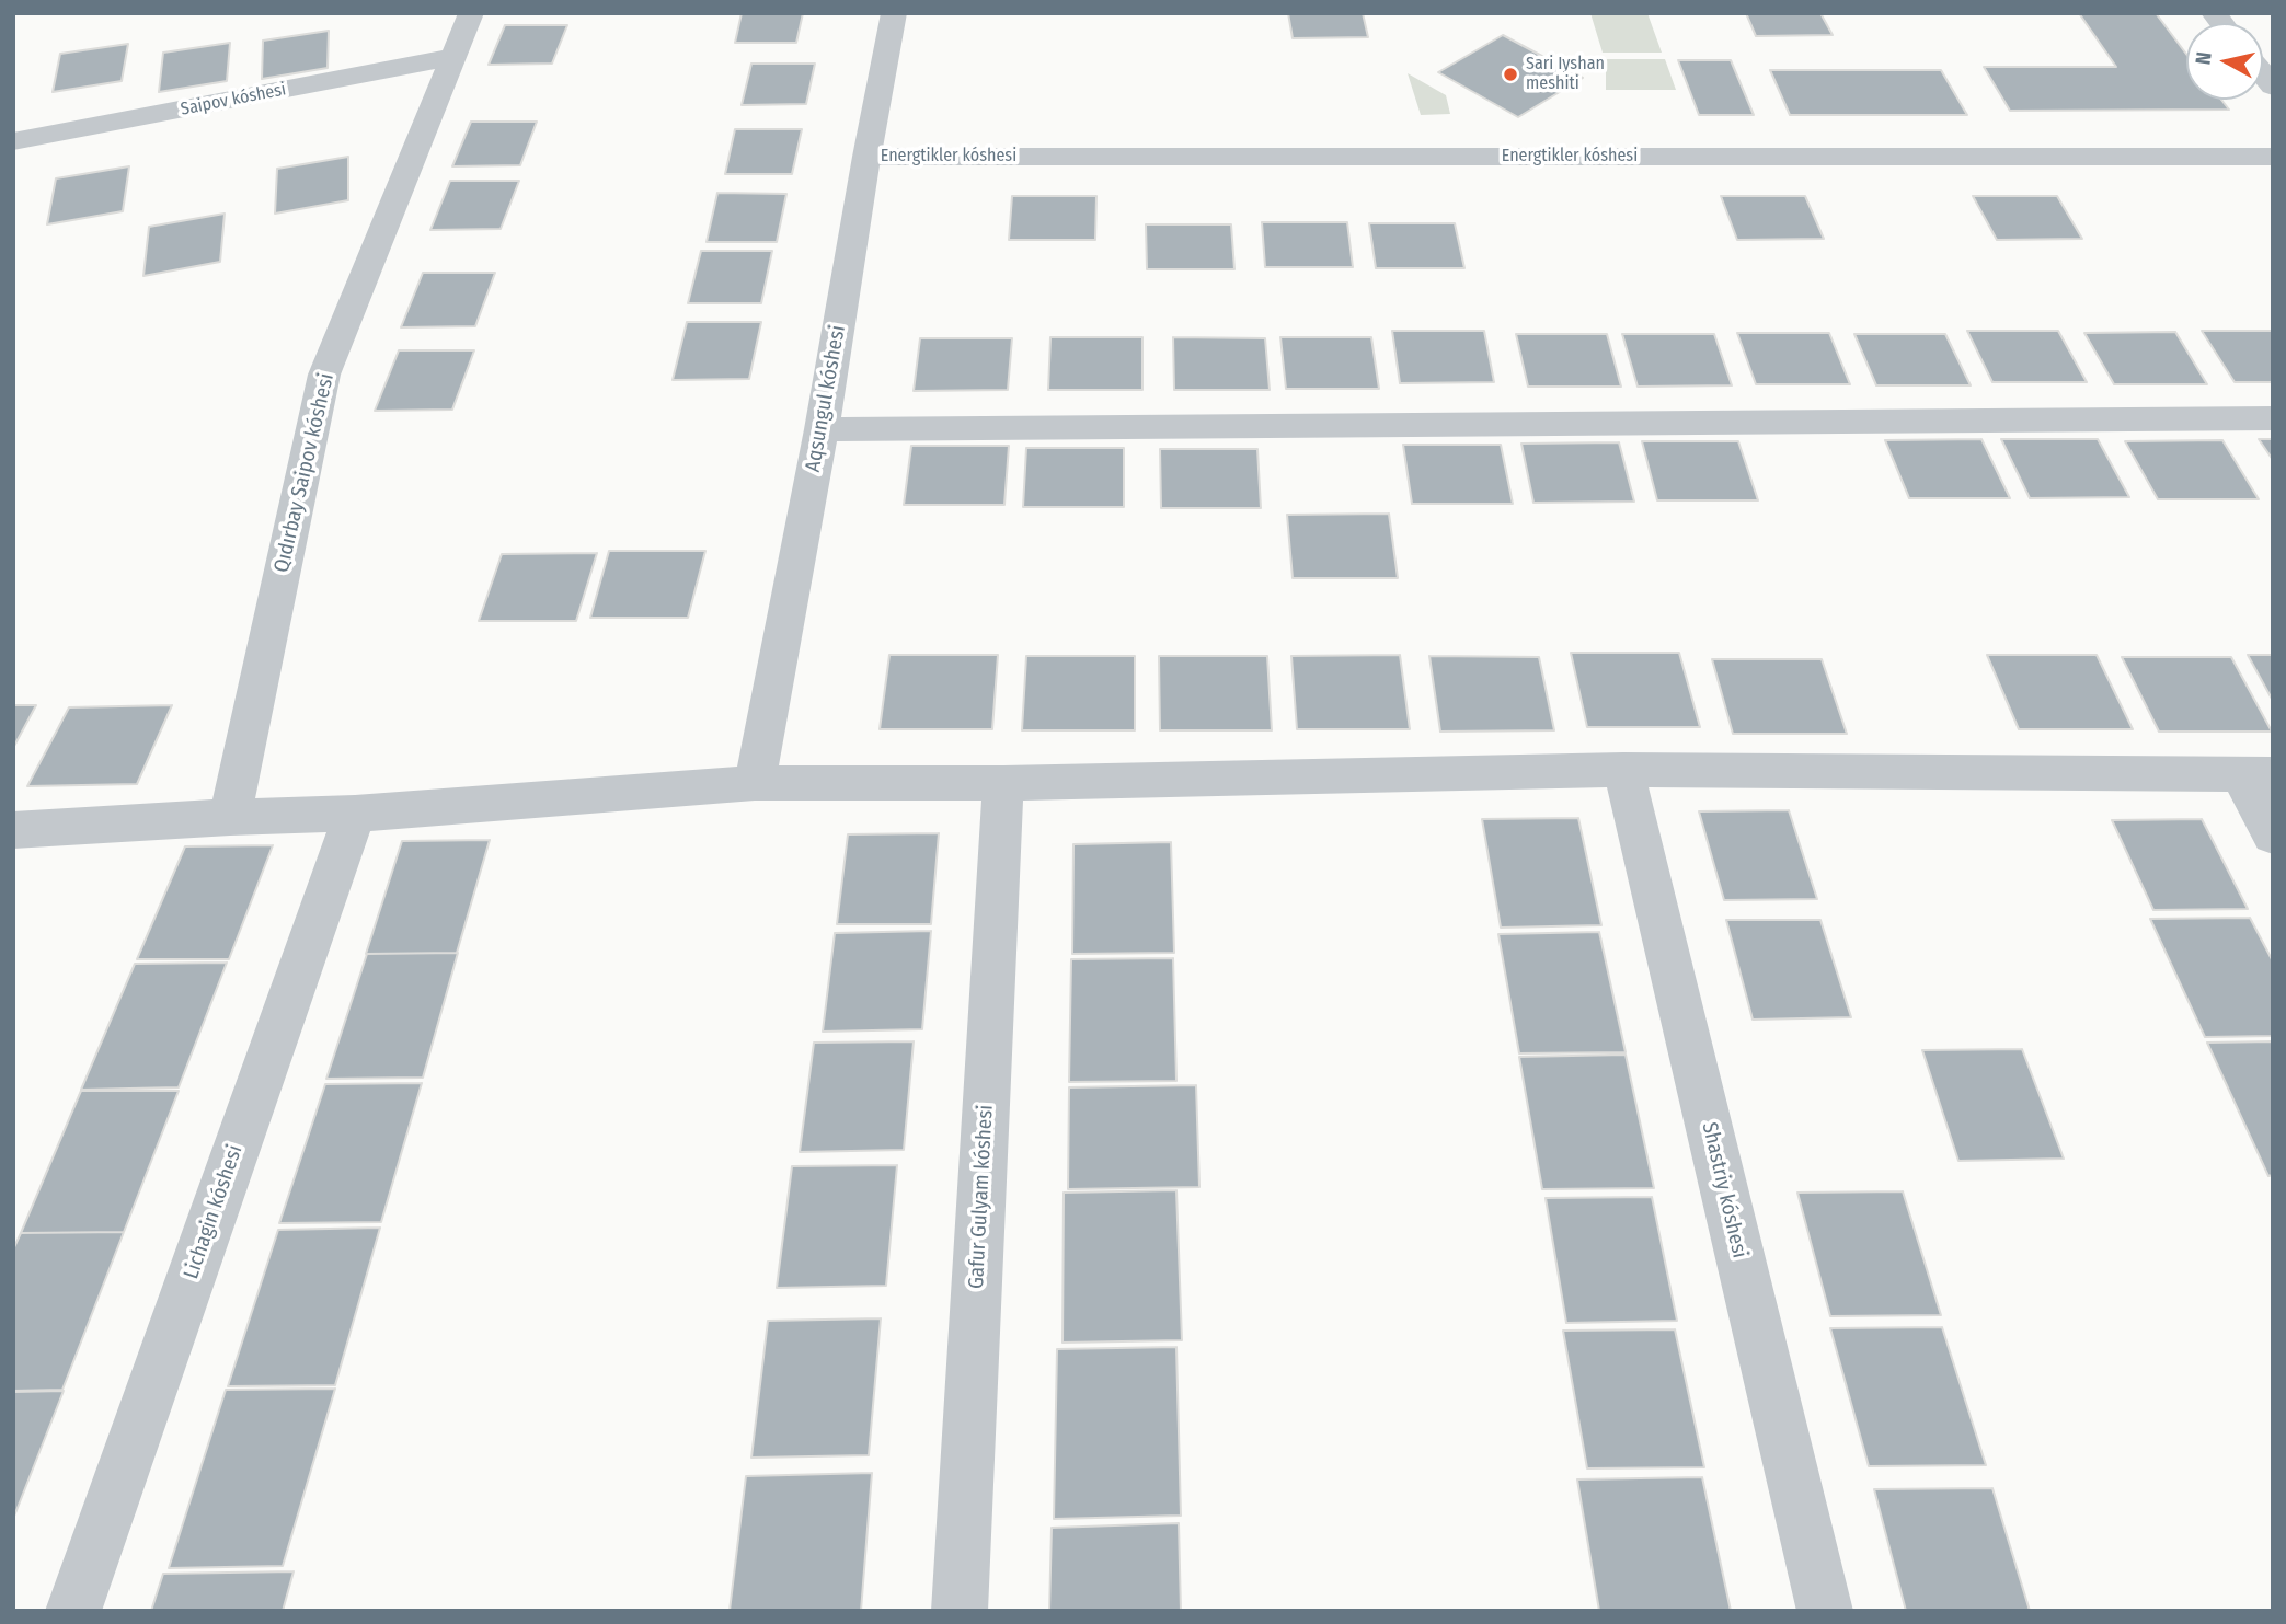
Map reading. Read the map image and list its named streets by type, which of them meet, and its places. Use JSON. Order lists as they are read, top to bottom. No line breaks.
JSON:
{"streets":{"street":["Saipov kóshesi","Energtikler kóshesi","Aqsungul kóshesi","Qıdırbay Saipov kóshesi","Shastriy kóshesi","Gafur Gulyam kóshesi","Lichagin kóshesi"]},"crossings":[["Saipov kóshesi","Qıdırbay Saipov kóshesi"],["Energtikler kóshesi","Aqsungul kóshesi"]],"places":["Sari Iyshan meshiti"],"north":"left"}
